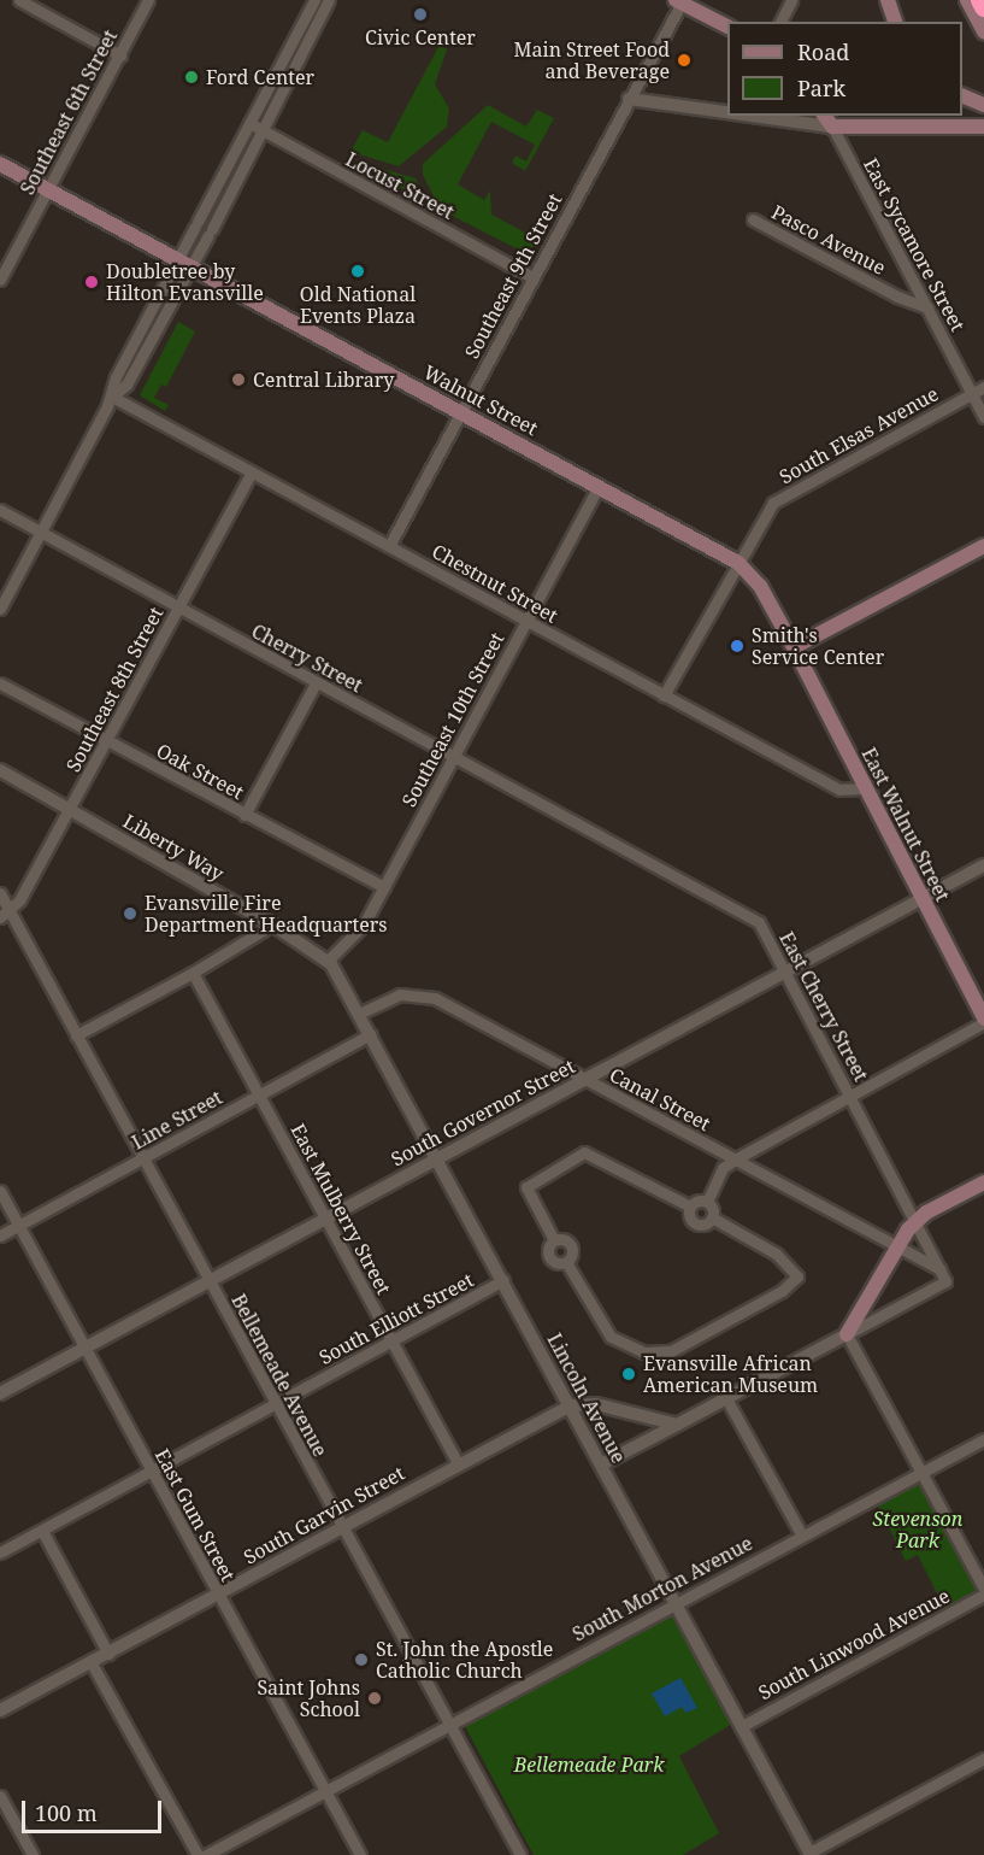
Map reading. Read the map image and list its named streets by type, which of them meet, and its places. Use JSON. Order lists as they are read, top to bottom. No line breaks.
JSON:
{"streets":{"main road":["Walnut Street","East Walnut Street"],"street":["Southeast 6th Street","Locust Street","Pasco Avenue","East Sycamore Street","Southeast 9th Street","South Elsas Avenue","Chestnut Street","Cherry Street","Southeast 8th Street","Southeast 10th Street","Oak Street","Liberty Way","East Cherry Street","Canal Street","South Governor Street","Line Street","East Mulberry Street","South Elliott Street","Bellemeade Avenue","Lincoln Avenue","East Gum Street","South Garvin Street","South Morton Avenue","South Linwood Avenue"]},"crossings":[["Southeast 6th Street","Walnut Street"],["Locust Street","Southeast 9th Street"],["Pasco Avenue","East Sycamore Street"],["East Sycamore Street","South Elsas Avenue"],["Southeast 9th Street","Walnut Street"],["Southeast 9th Street","Chestnut Street"],["Walnut Street","South Elsas Avenue"],["Walnut Street","Southeast 10th Street"],["Walnut Street","East Walnut Street"],["South Elsas Avenue","Chestnut Street"],["Chestnut Street","Southeast 8th Street"],["Chestnut Street","Southeast 10th Street"],["Chestnut Street","East Walnut Street"],["Cherry Street","Southeast 8th Street"],["Cherry Street","Southeast 10th Street"],["Cherry Street","East Cherry Street"],["Southeast 8th Street","Oak Street"],["Southeast 8th Street","Liberty Way"],["Southeast 8th Street","Bellemeade Avenue"],["Southeast 10th Street","Oak Street"],["Southeast 10th Street","Liberty Way"],["Southeast 10th Street","Lincoln Avenue"],["East Walnut Street","South Governor Street"],["Liberty Way","Lincoln Avenue"],["East Cherry Street","Canal Street"],["East Cherry Street","South Governor Street"],["Canal Street","South Governor Street"],["Canal Street","Lincoln Avenue"],["South Governor Street","East Mulberry Street"],["South Governor Street","Bellemeade Avenue"],["South Governor Street","Lincoln Avenue"],["South Governor Street","East Gum Street"],["Line Street","East Mulberry Street"],["Line Street","Bellemeade Avenue"],["Line Street","Lincoln Avenue"],["Line Street","East Gum Street"],["East Mulberry Street","South Elliott Street"],["East Mulberry Street","South Garvin Street"],["South Elliott Street","Bellemeade Avenue"],["South Elliott Street","Lincoln Avenue"],["South Elliott Street","East Gum Street"],["Bellemeade Avenue","South Garvin Street"],["Bellemeade Avenue","South Morton Avenue"],["Lincoln Avenue","South Garvin Street"],["Lincoln Avenue","South Morton Avenue"],["Lincoln Avenue","South Linwood Avenue"],["East Gum Street","South Garvin Street"],["East Gum Street","South Morton Avenue"]],"parks":["Stevenson Park","Bellemeade Park"],"places":["Civic Center","Main Street Food and Beverage","Ford Center","Old National Events Plaza","Doubletree by Hilton Evansville","Central Library","Smith's Service Center","Evansville Fire Department Headquarters","Evansville African American Museum","St. John the Apostle Catholic Church","Saint Johns School"],"legend":["Road","Park"],"scale_bar":"100 m"}
